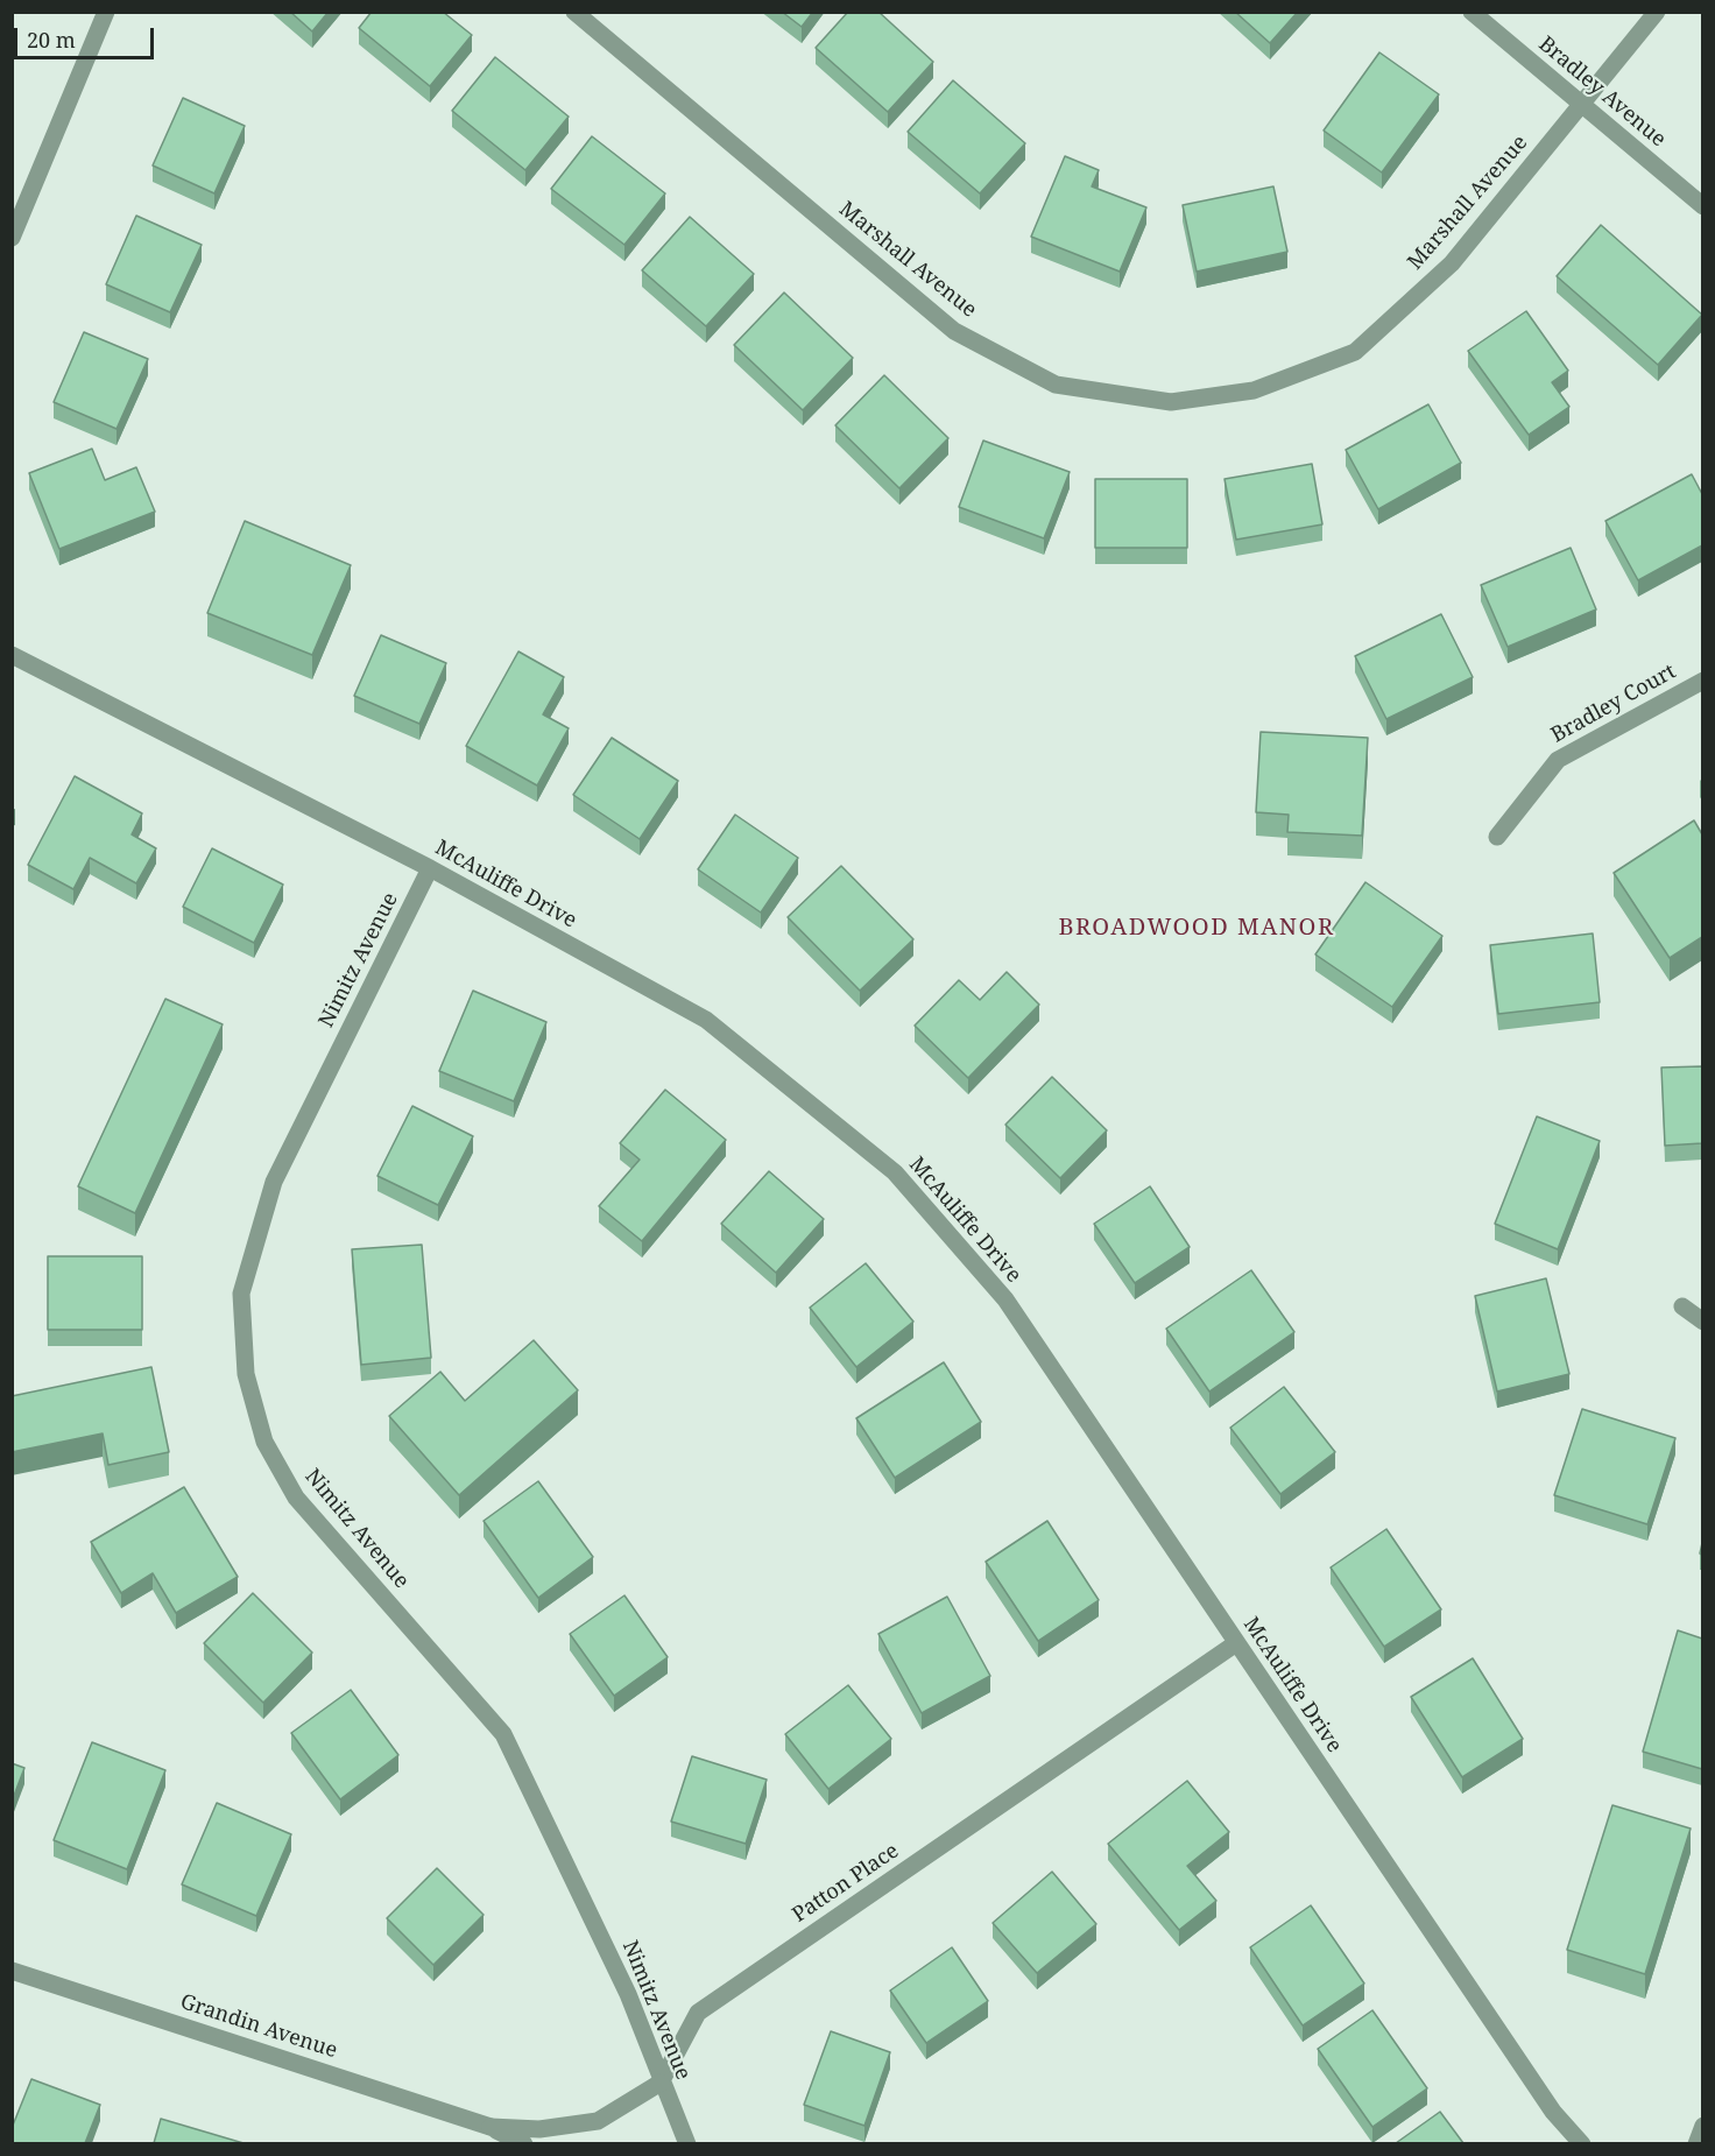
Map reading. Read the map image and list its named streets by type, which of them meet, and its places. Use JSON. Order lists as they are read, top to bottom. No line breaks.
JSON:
{"streets":{"street":["Bradley Avenue","Marshall Avenue","Bradley Court","McAuliffe Drive","Nimitz Avenue","Patton Place","Grandin Avenue"]},"crossings":[["Bradley Avenue","Marshall Avenue"],["McAuliffe Drive","Nimitz Avenue"],["McAuliffe Drive","Patton Place"],["Nimitz Avenue","Patton Place"]],"districts":["BROADWOOD MANOR"],"scale_bar":"20 m"}
